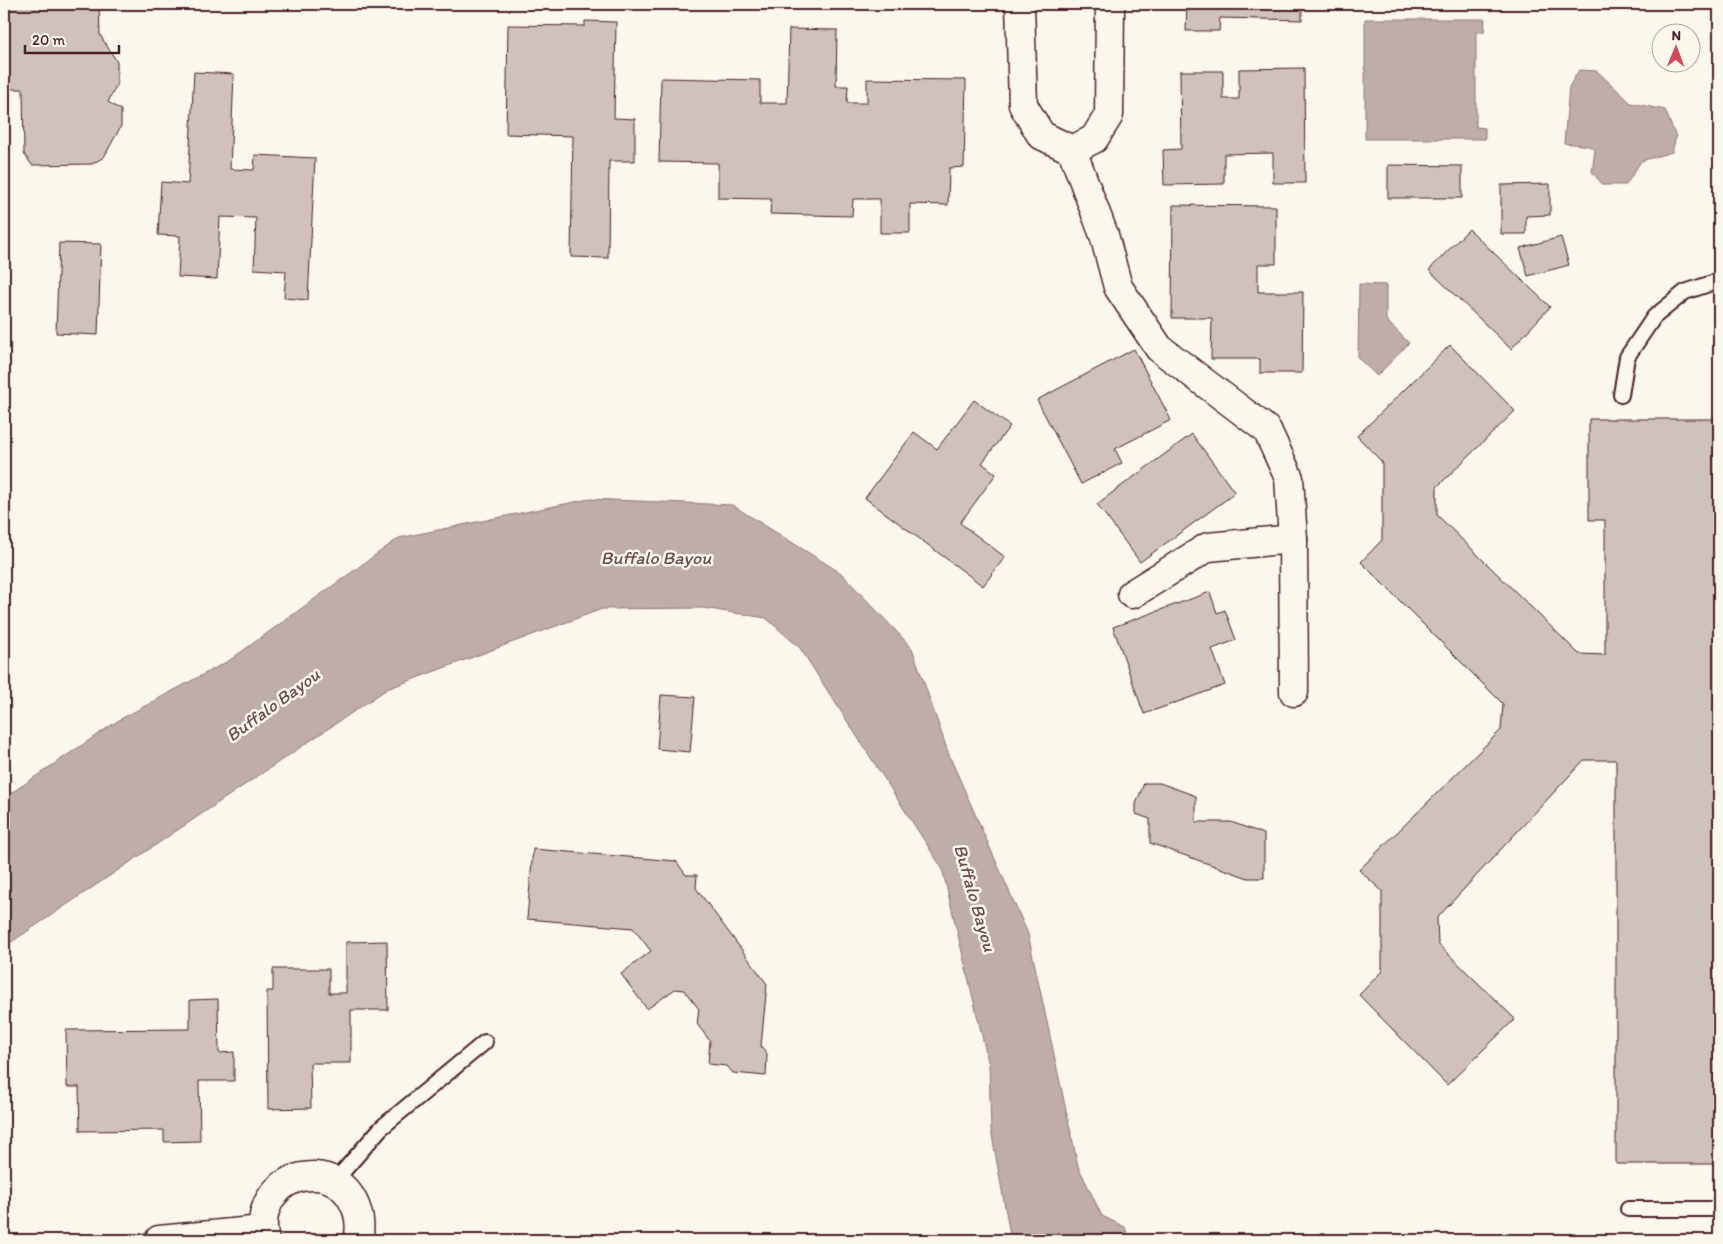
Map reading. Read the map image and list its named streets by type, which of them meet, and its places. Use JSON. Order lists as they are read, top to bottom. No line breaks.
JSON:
{"water":["Buffalo Bayou"],"scale_bar":"20 m","north":"top"}
